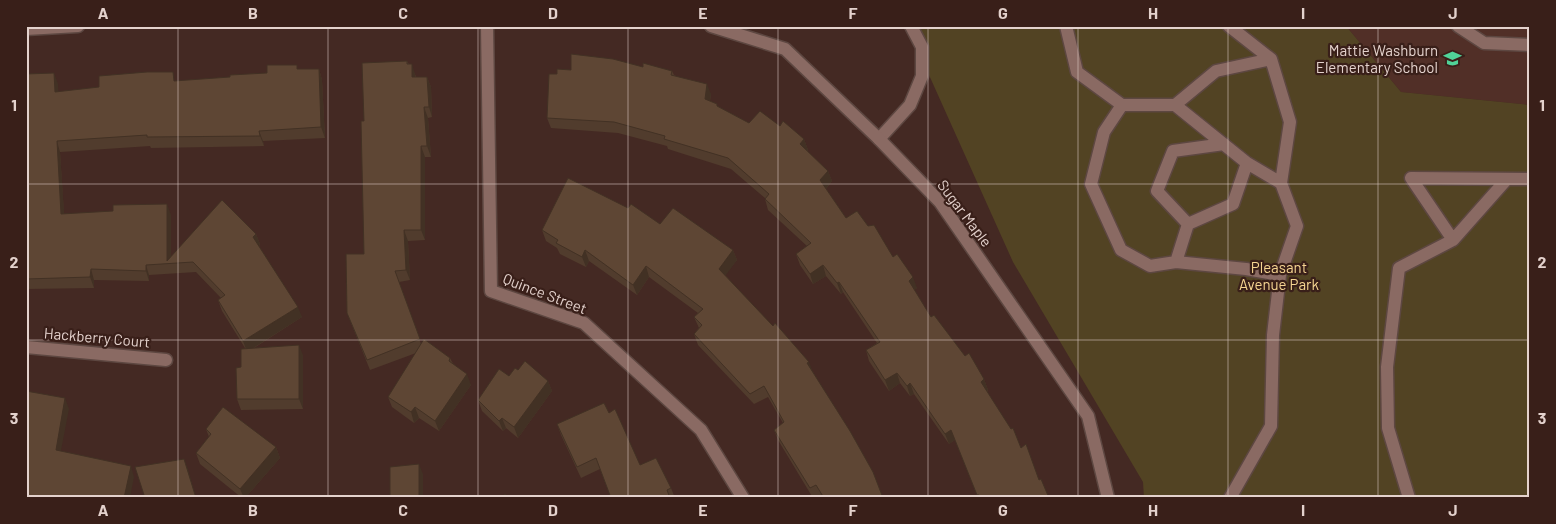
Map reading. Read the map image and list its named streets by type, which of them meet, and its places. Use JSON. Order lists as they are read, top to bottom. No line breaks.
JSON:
{"streets":{"street":["Sugar Maple","Quince Street","Hackberry Court"]},"parks":["Pleasant Avenue Park"],"places":{"school or university":["Mattie Washburn Elementary School"]},"grid":{"columns":["A","B","C","D","E","F","G","H","I","J"],"rows":["1","2","3"]}}
